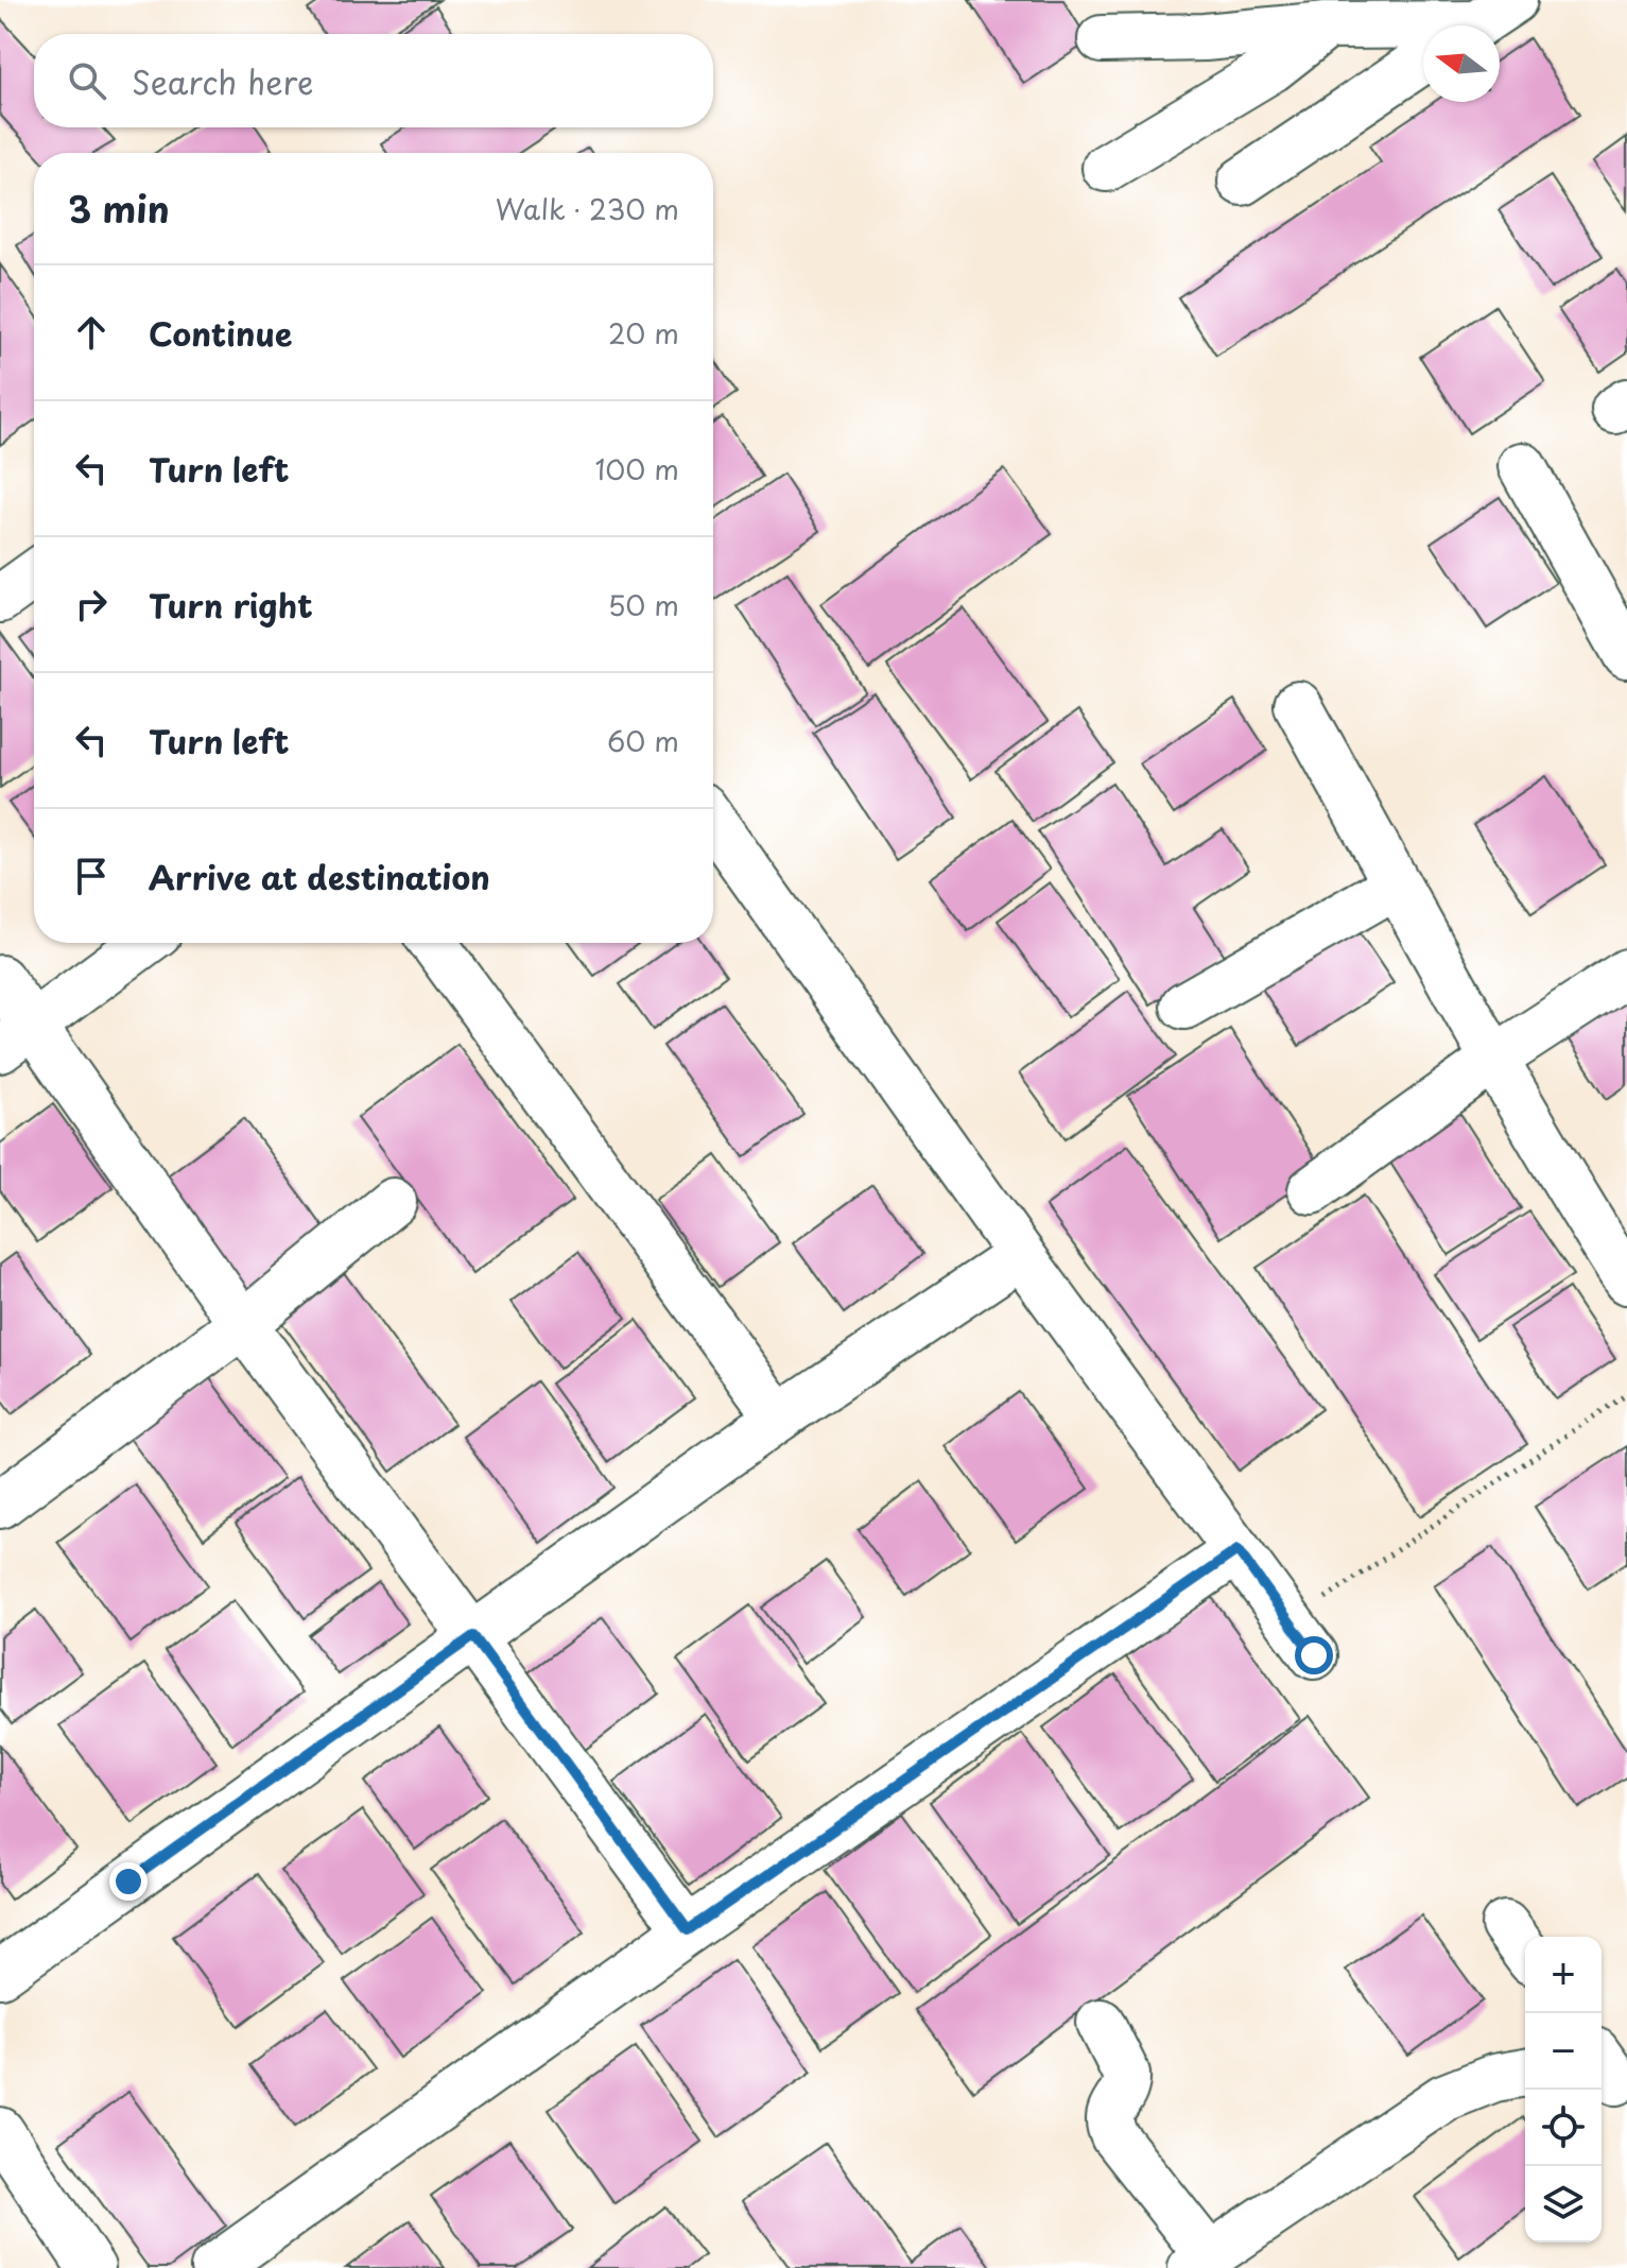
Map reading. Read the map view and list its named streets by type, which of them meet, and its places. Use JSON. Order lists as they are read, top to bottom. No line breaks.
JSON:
{"north":"left","page":{"search":"Search here","heading":["3 min","Walk · 230 m"],"list":[["Continue","20 m"],["Turn left","100 m"],["Turn right","50 m"],["Turn left","60 m"],"Arrive at destination"],"map_buttons":["+","−"]}}
